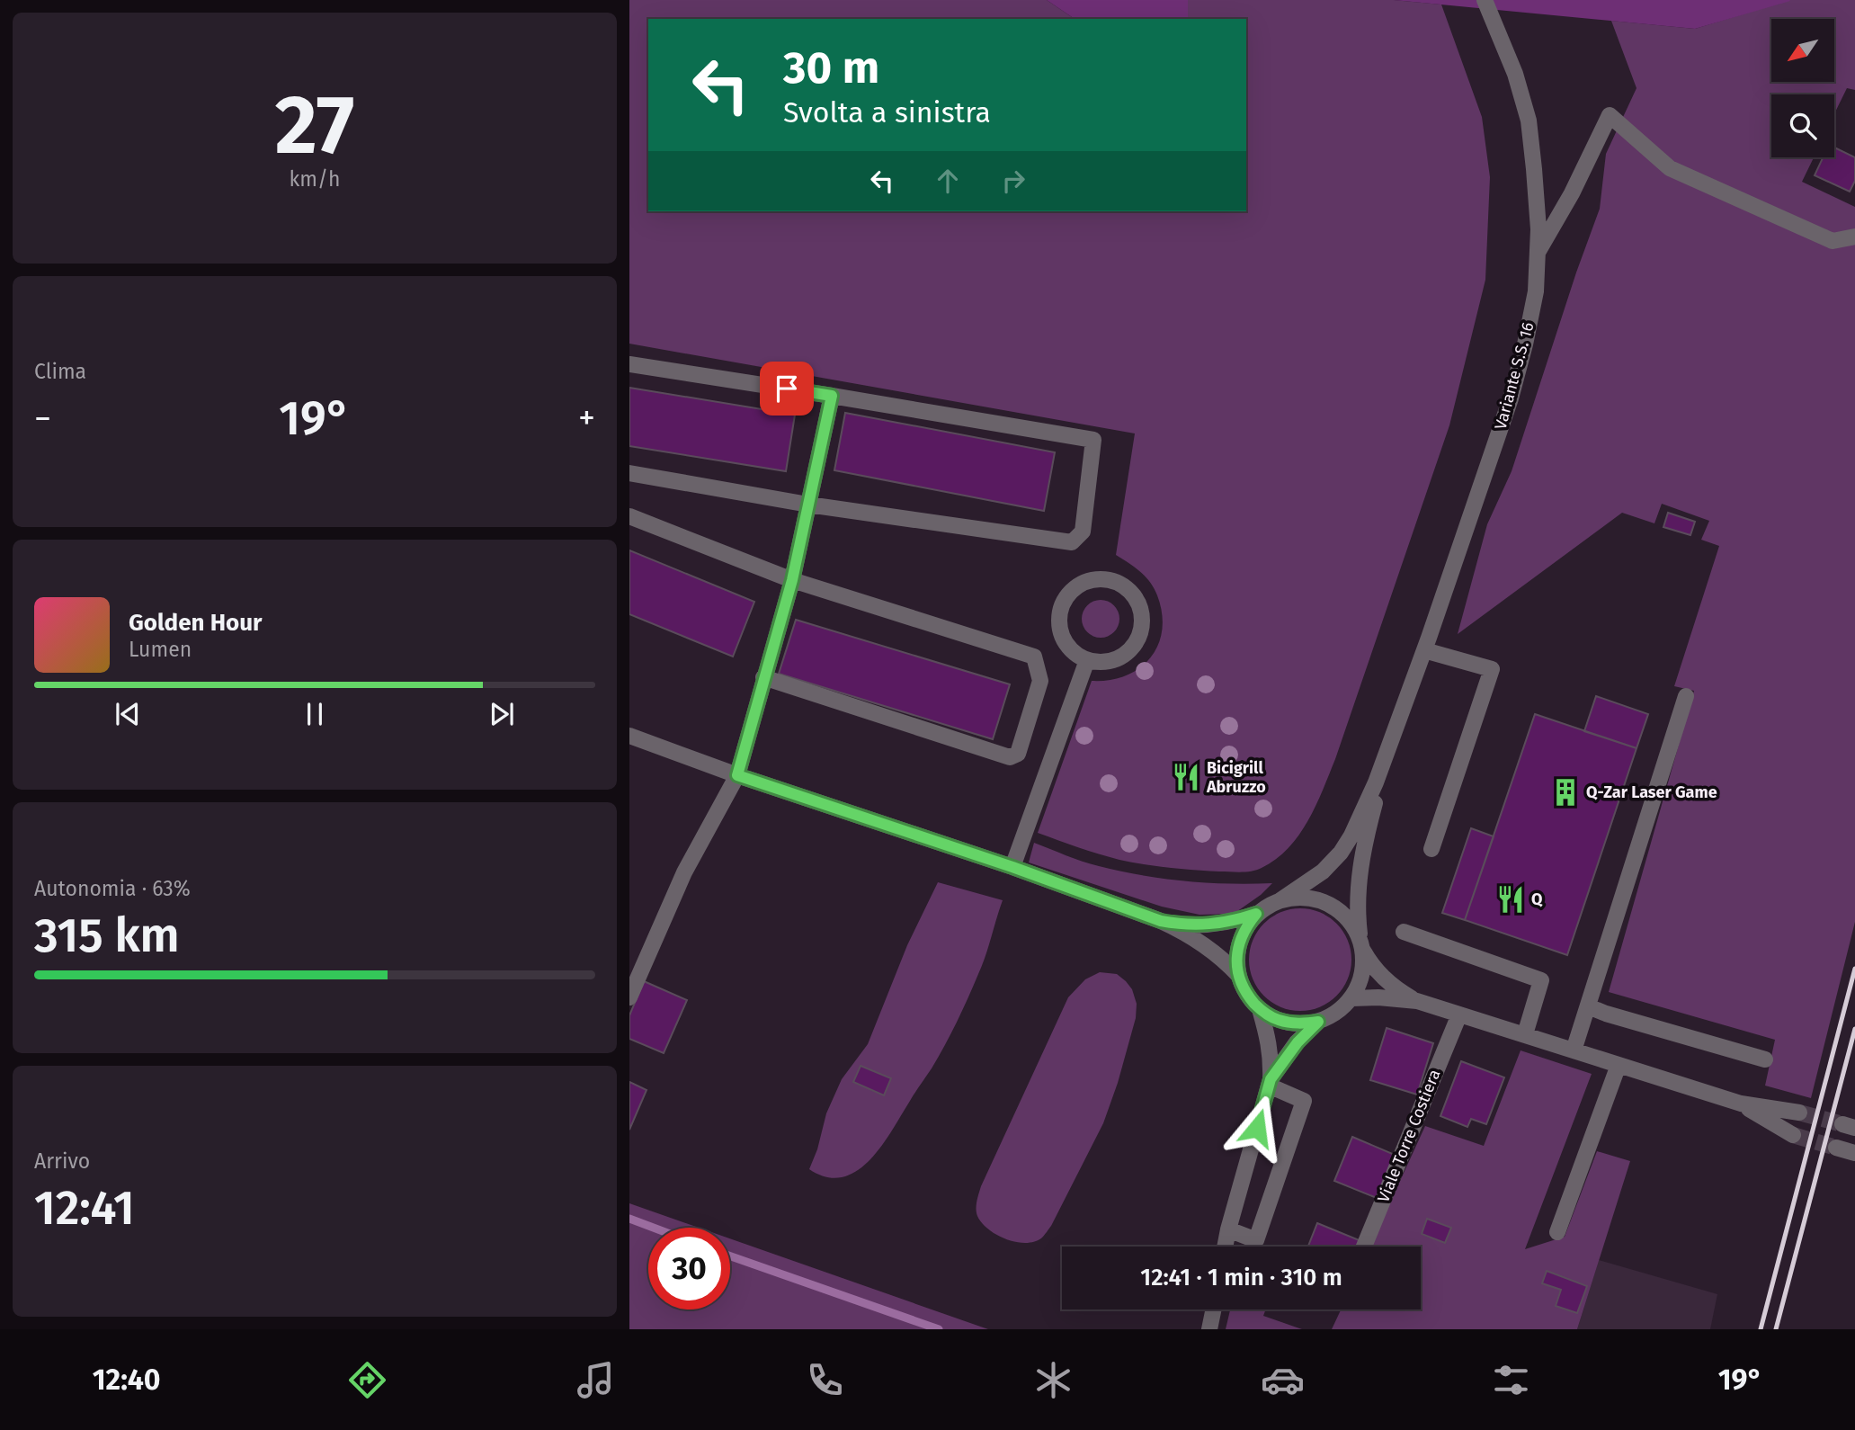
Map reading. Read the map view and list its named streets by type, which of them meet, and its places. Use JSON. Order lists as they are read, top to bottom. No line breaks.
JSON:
{"streets":{"street":["Variante S.S. 16","Viale Torre Costiera"]},"places":{"restaurant":["Bicigrill Abruzzo","Q"],"building":["Q-Zar Laser Game"]},"north":"bottom left","page":{"tile":[["27","km/h"],"Clima",["Autonomia · 63%","315 km"],["Arrivo","12:41"]],"turn":["30 m","Svolta a sinistra"],"heat":["−","19°","+"],"song":["Golden Hour","Lumen"],"limit":"30","trip":"12:41 · 1 min · 310 m","tabs":["12:40","19°"]}}
